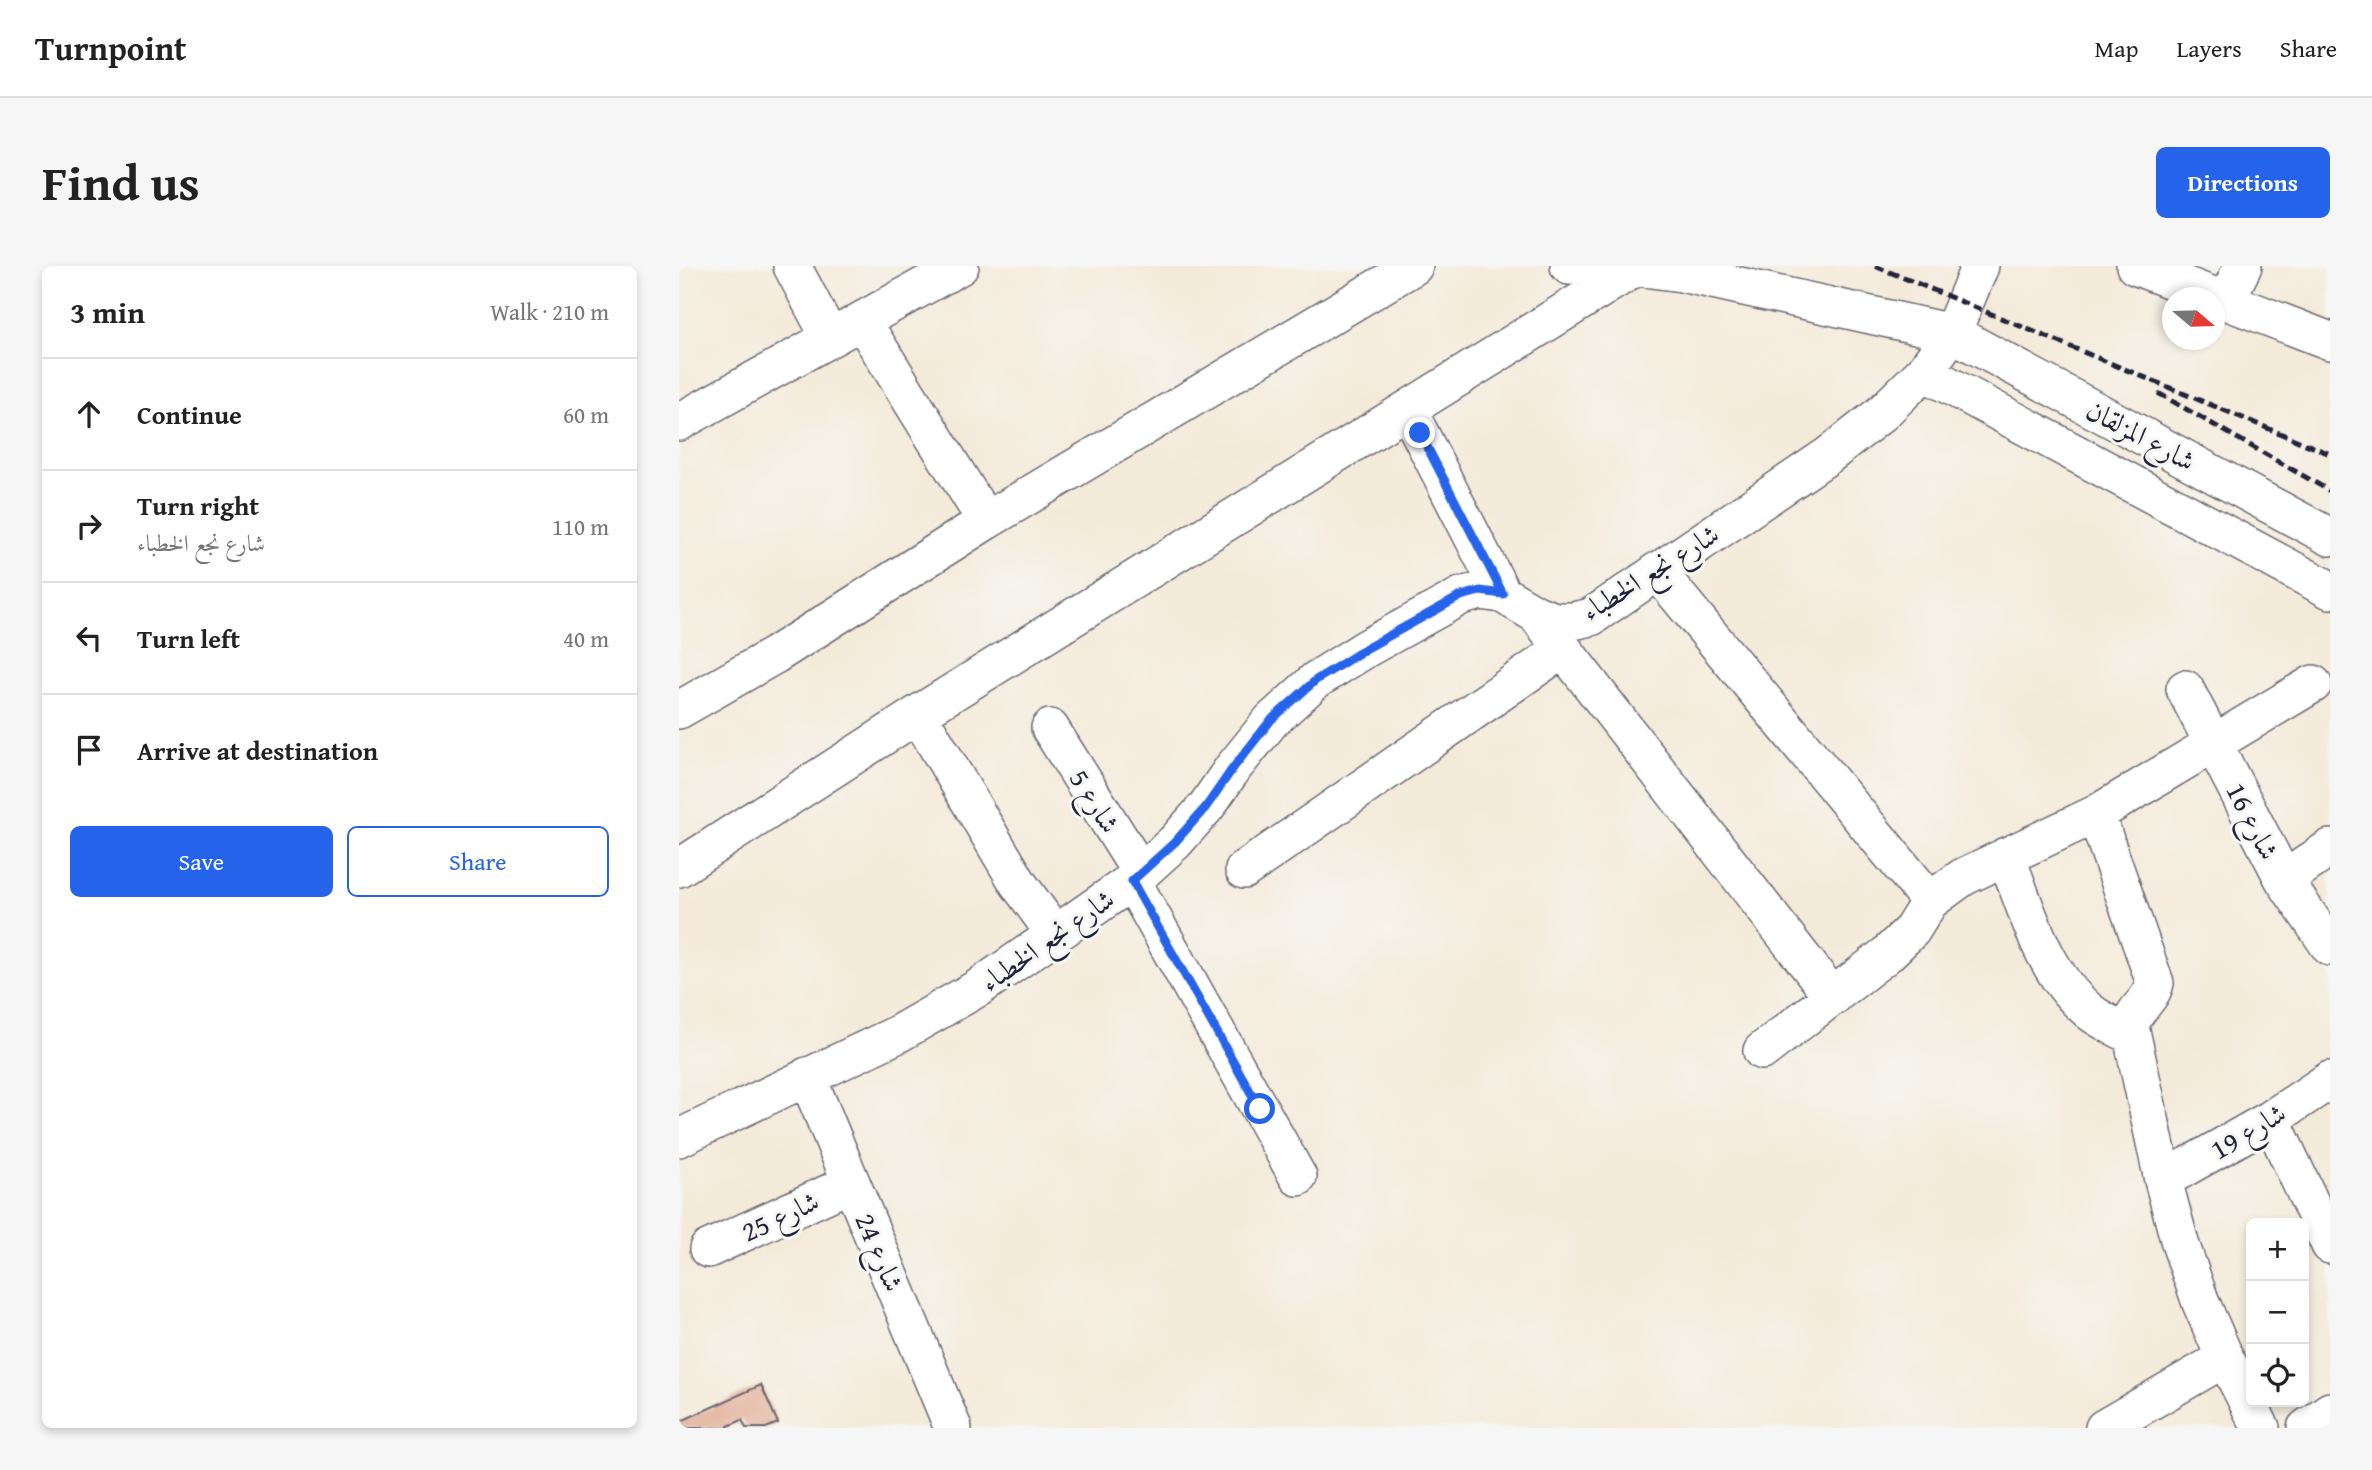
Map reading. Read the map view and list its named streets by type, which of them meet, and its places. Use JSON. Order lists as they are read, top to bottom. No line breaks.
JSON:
{"streets":{"street":["شارع المزلقان","شارع نجع الخطباء","شارع 5","شارع 16","شارع 19","شارع 25","شارع 24"]},"crossings":[["شارع المزلقان","شارع نجع الخطباء"],["شارع نجع الخطباء","شارع 5"],["شارع نجع الخطباء","شارع 24"],["شارع 25","شارع 24"]],"north":"right","page":{"header":"Turnpoint","nav":["Map","Layers","Share"],"title":"Find us","buttons":["Directions",["Save","Share"]],"heading":["3 min","Walk · 210 m"],"list":[["Continue","60 m"],["Turn right","شارع نجع الخطباء","110 m"],["Turn left","40 m"],"Arrive at destination"],"map_buttons":["+","−"]}}
